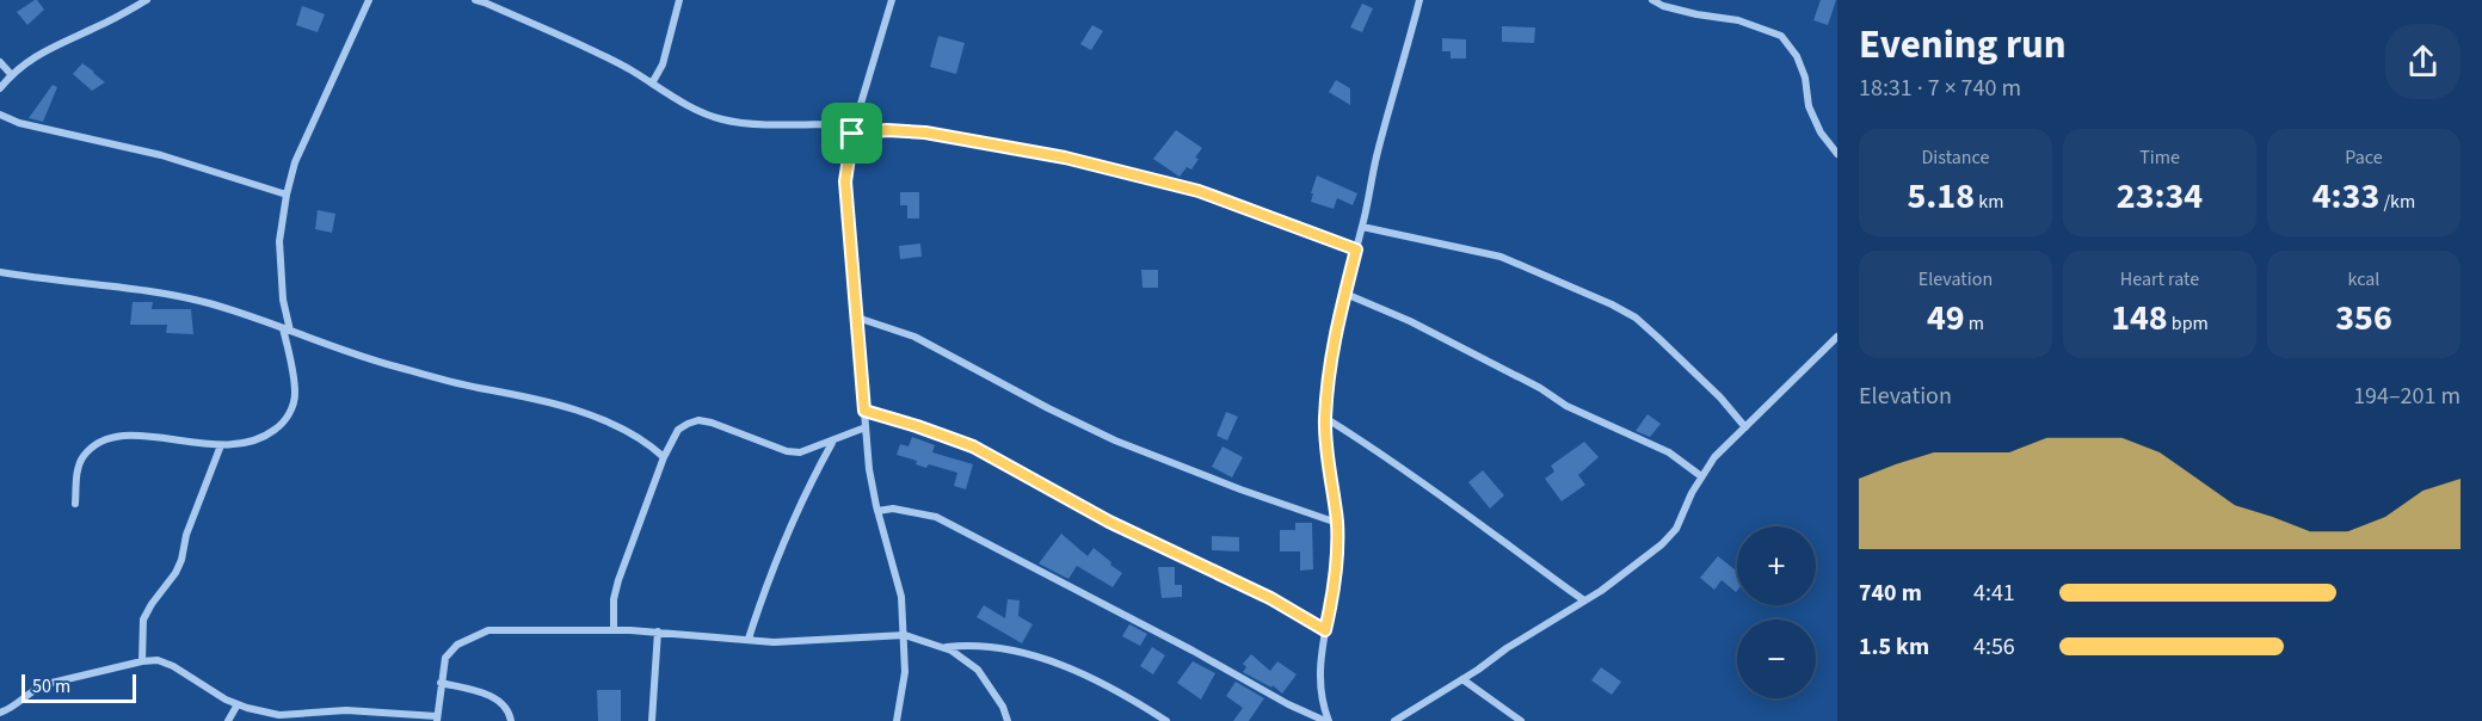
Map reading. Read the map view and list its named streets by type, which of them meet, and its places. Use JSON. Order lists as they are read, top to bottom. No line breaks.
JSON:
{"scale_bar":"50 m","page":{"heading":["Evening run","18:31 · 7 × 740 m"],"stats":[["Distance","5.18 km"],["Time","23:34"],["Pace","4:33 /km"],["Elevation","49 m"],["Heart rate","148 bpm"],["kcal","356"]],"chart":["Elevation","194–201 m"],"map_buttons":["+","−"],"list":[{"name":"740 m","note":"4:41"},{"name":"1.5 km","note":"4:56"}],"scale":"50 m"}}
